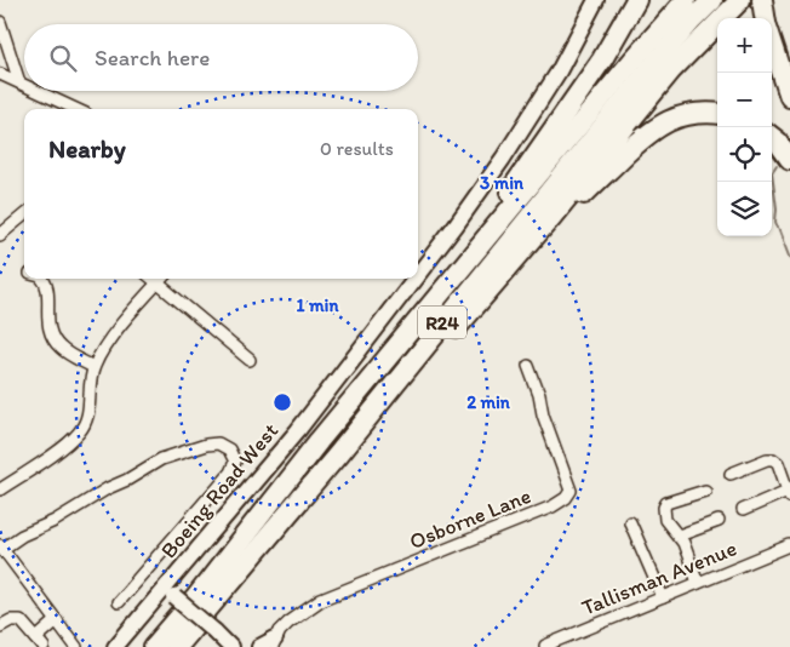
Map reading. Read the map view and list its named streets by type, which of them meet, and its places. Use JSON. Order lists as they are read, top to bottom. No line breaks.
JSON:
{"streets":{"highway":["R24"],"main road":["Boeing Road West"],"street":["Osborne Lane","Tallisman Avenue"]},"page":{"map_buttons":["+","−"],"search":"Search here","heading":["Nearby","0 results"]},"rings":["3 min","1 min","2 min"]}
